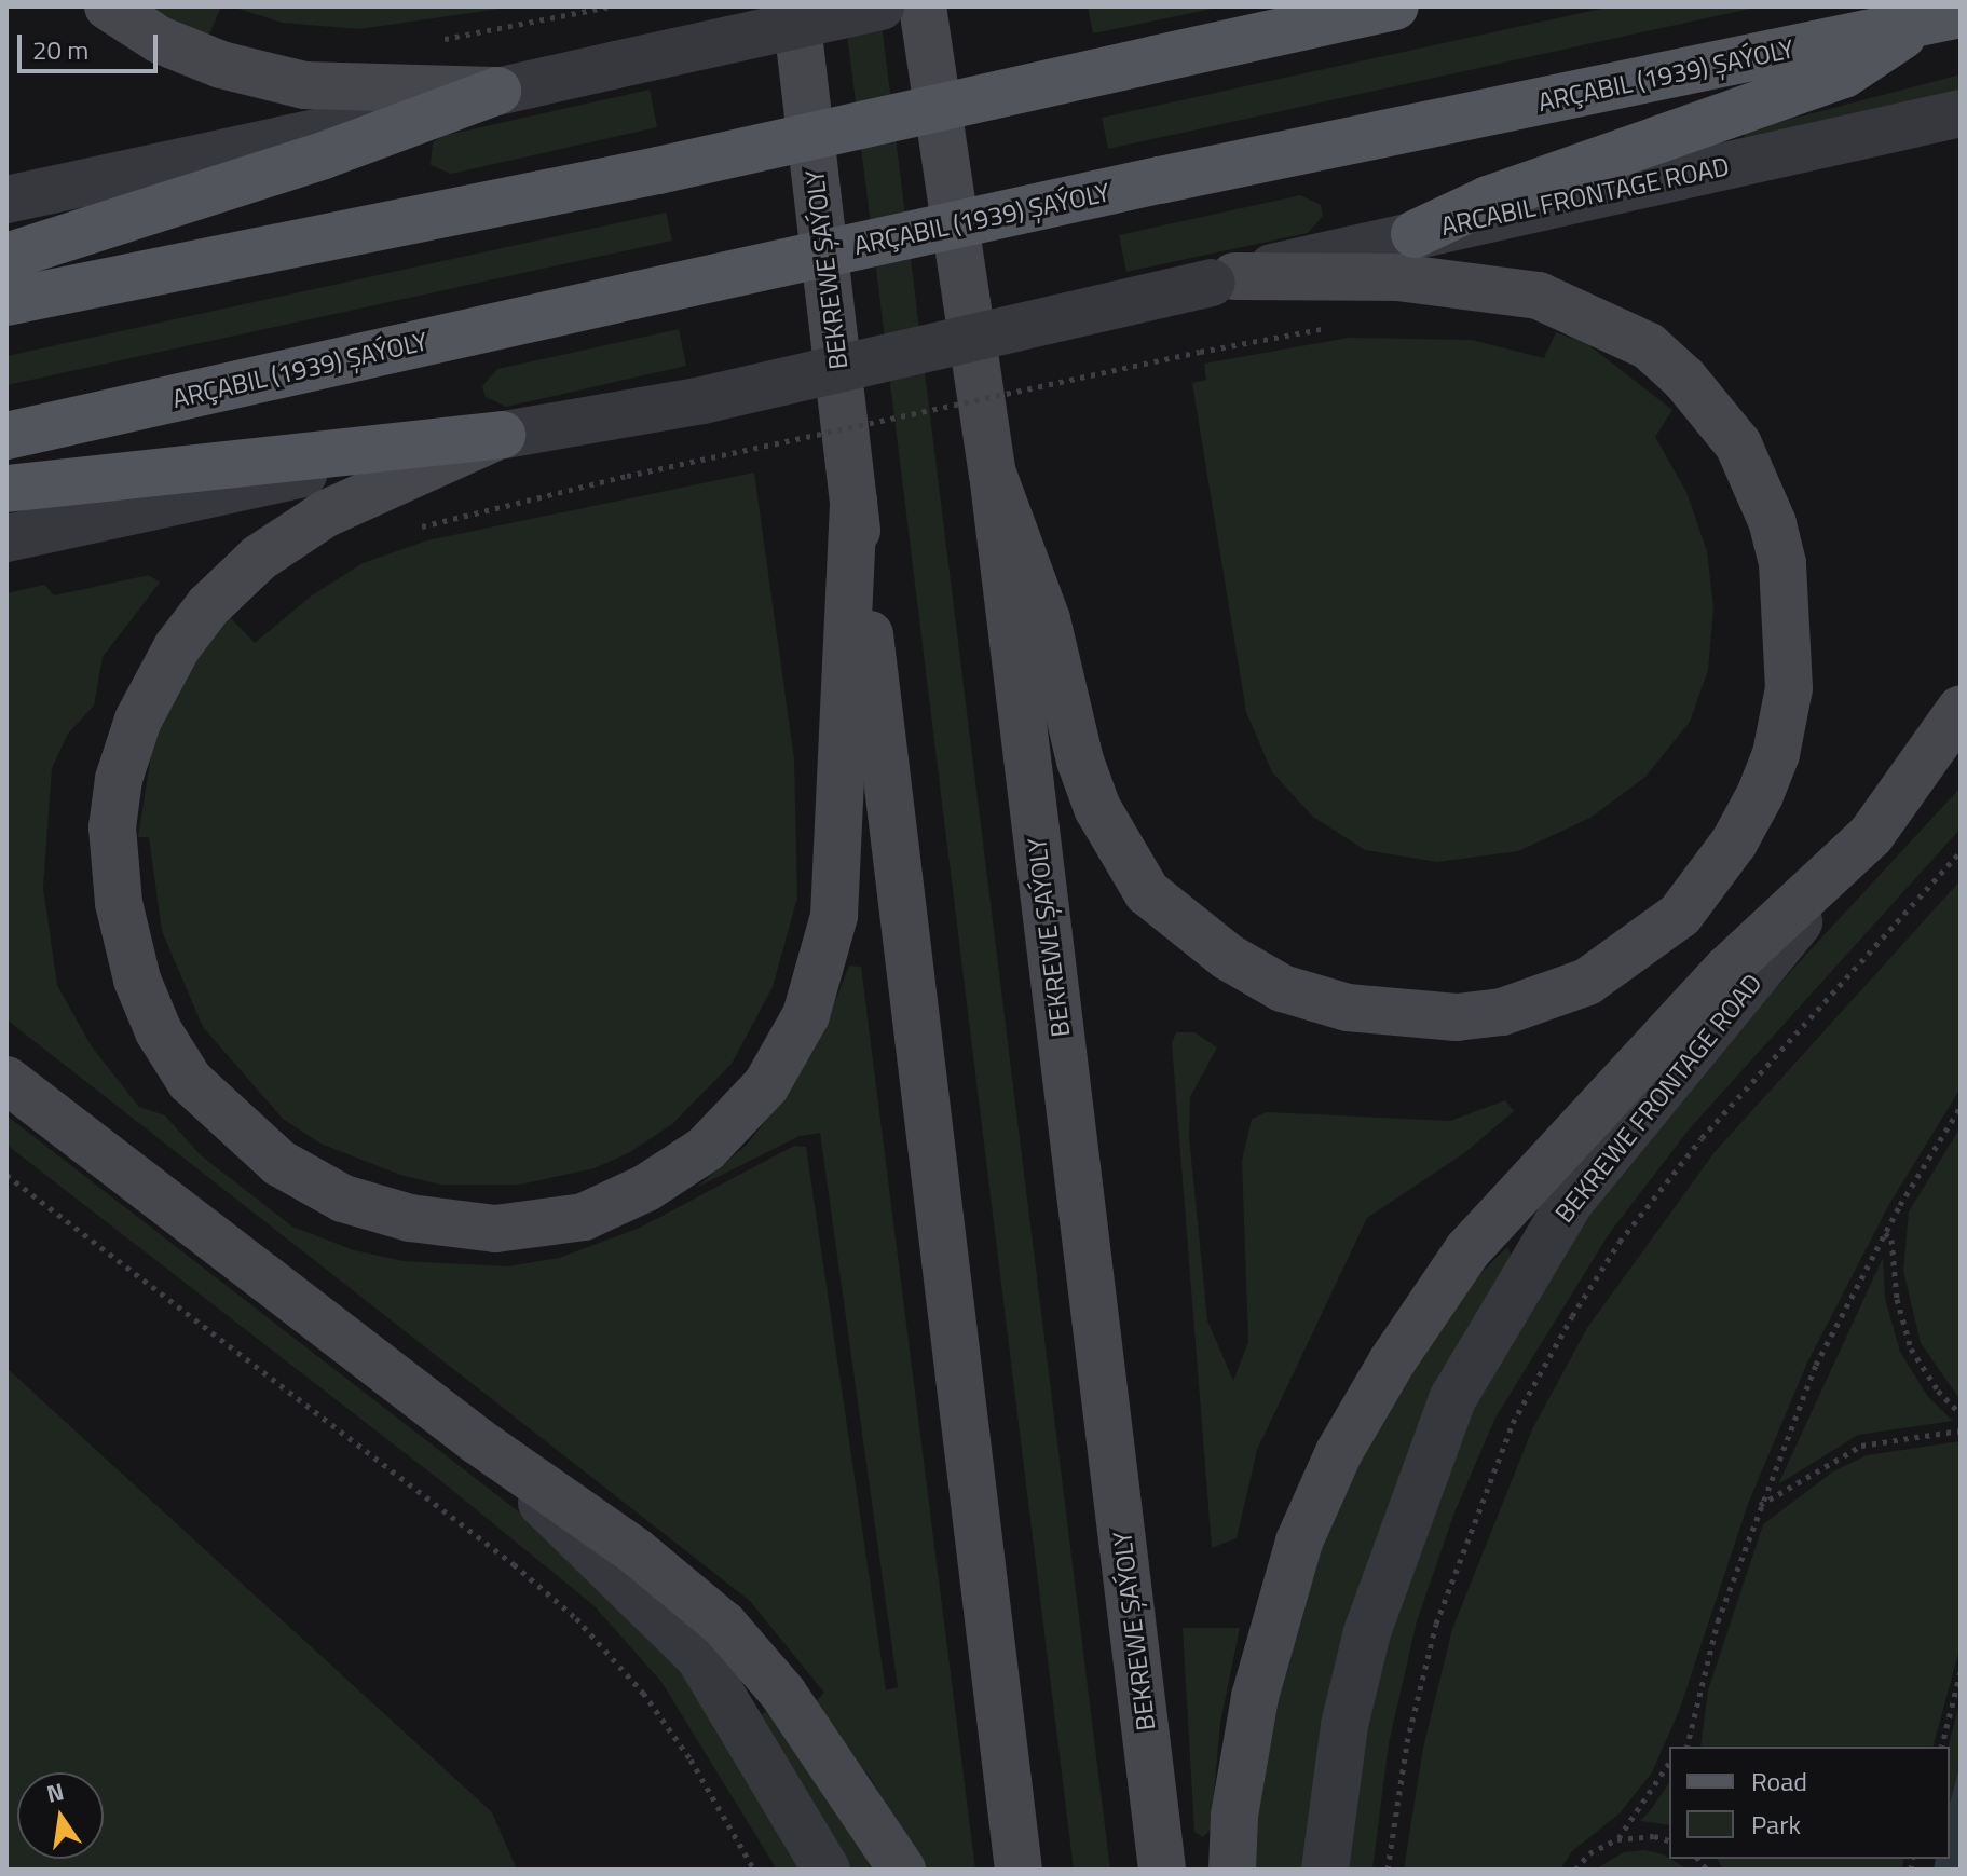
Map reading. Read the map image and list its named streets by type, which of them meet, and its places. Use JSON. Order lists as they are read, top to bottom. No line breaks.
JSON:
{"streets":{"main road":["ARÇABIL (1939) ŞAÝOLY","BEKREWE ŞAÝOLY"],"street":["ARCABIL FRONTAGE ROAD","BEKREWE FRONTAGE ROAD"]},"legend":["Road","Park"],"scale_bar":"20 m","north":"top"}
